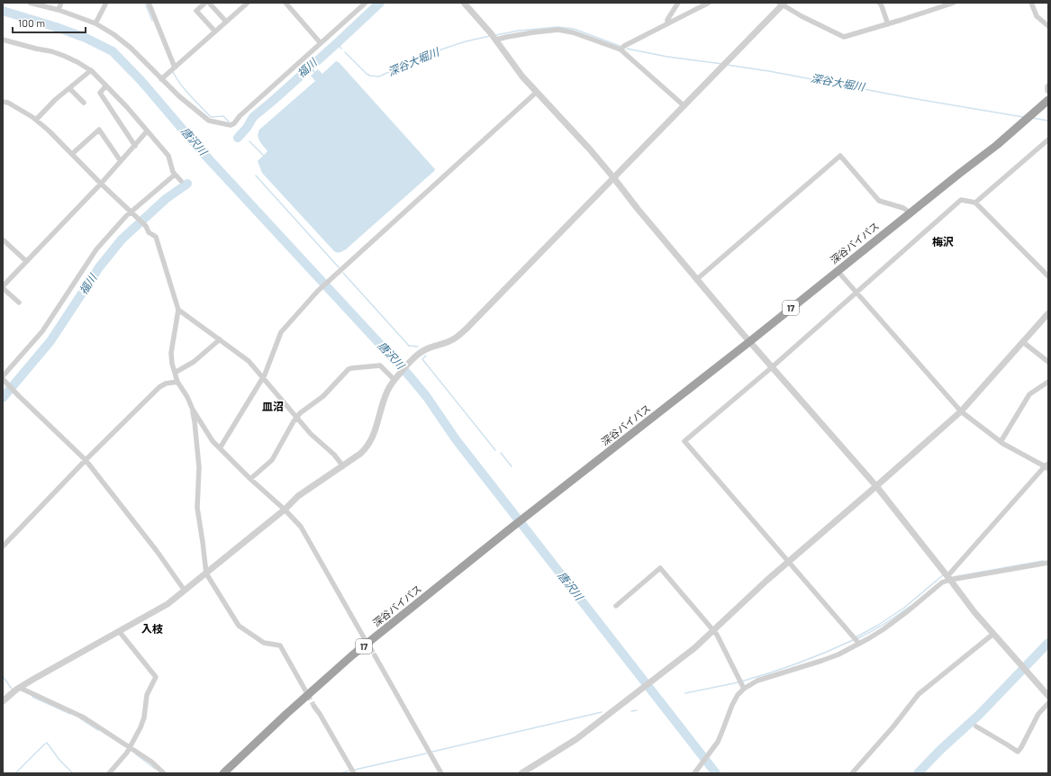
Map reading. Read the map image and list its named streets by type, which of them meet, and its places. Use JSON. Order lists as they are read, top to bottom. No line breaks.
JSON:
{"streets":{"highway":["深谷バイパス","17"]},"districts":["梅沢","皿沼","入枝"],"water":["深谷大堀川","福川","唐沢川"],"scale_bar":"100 m"}
